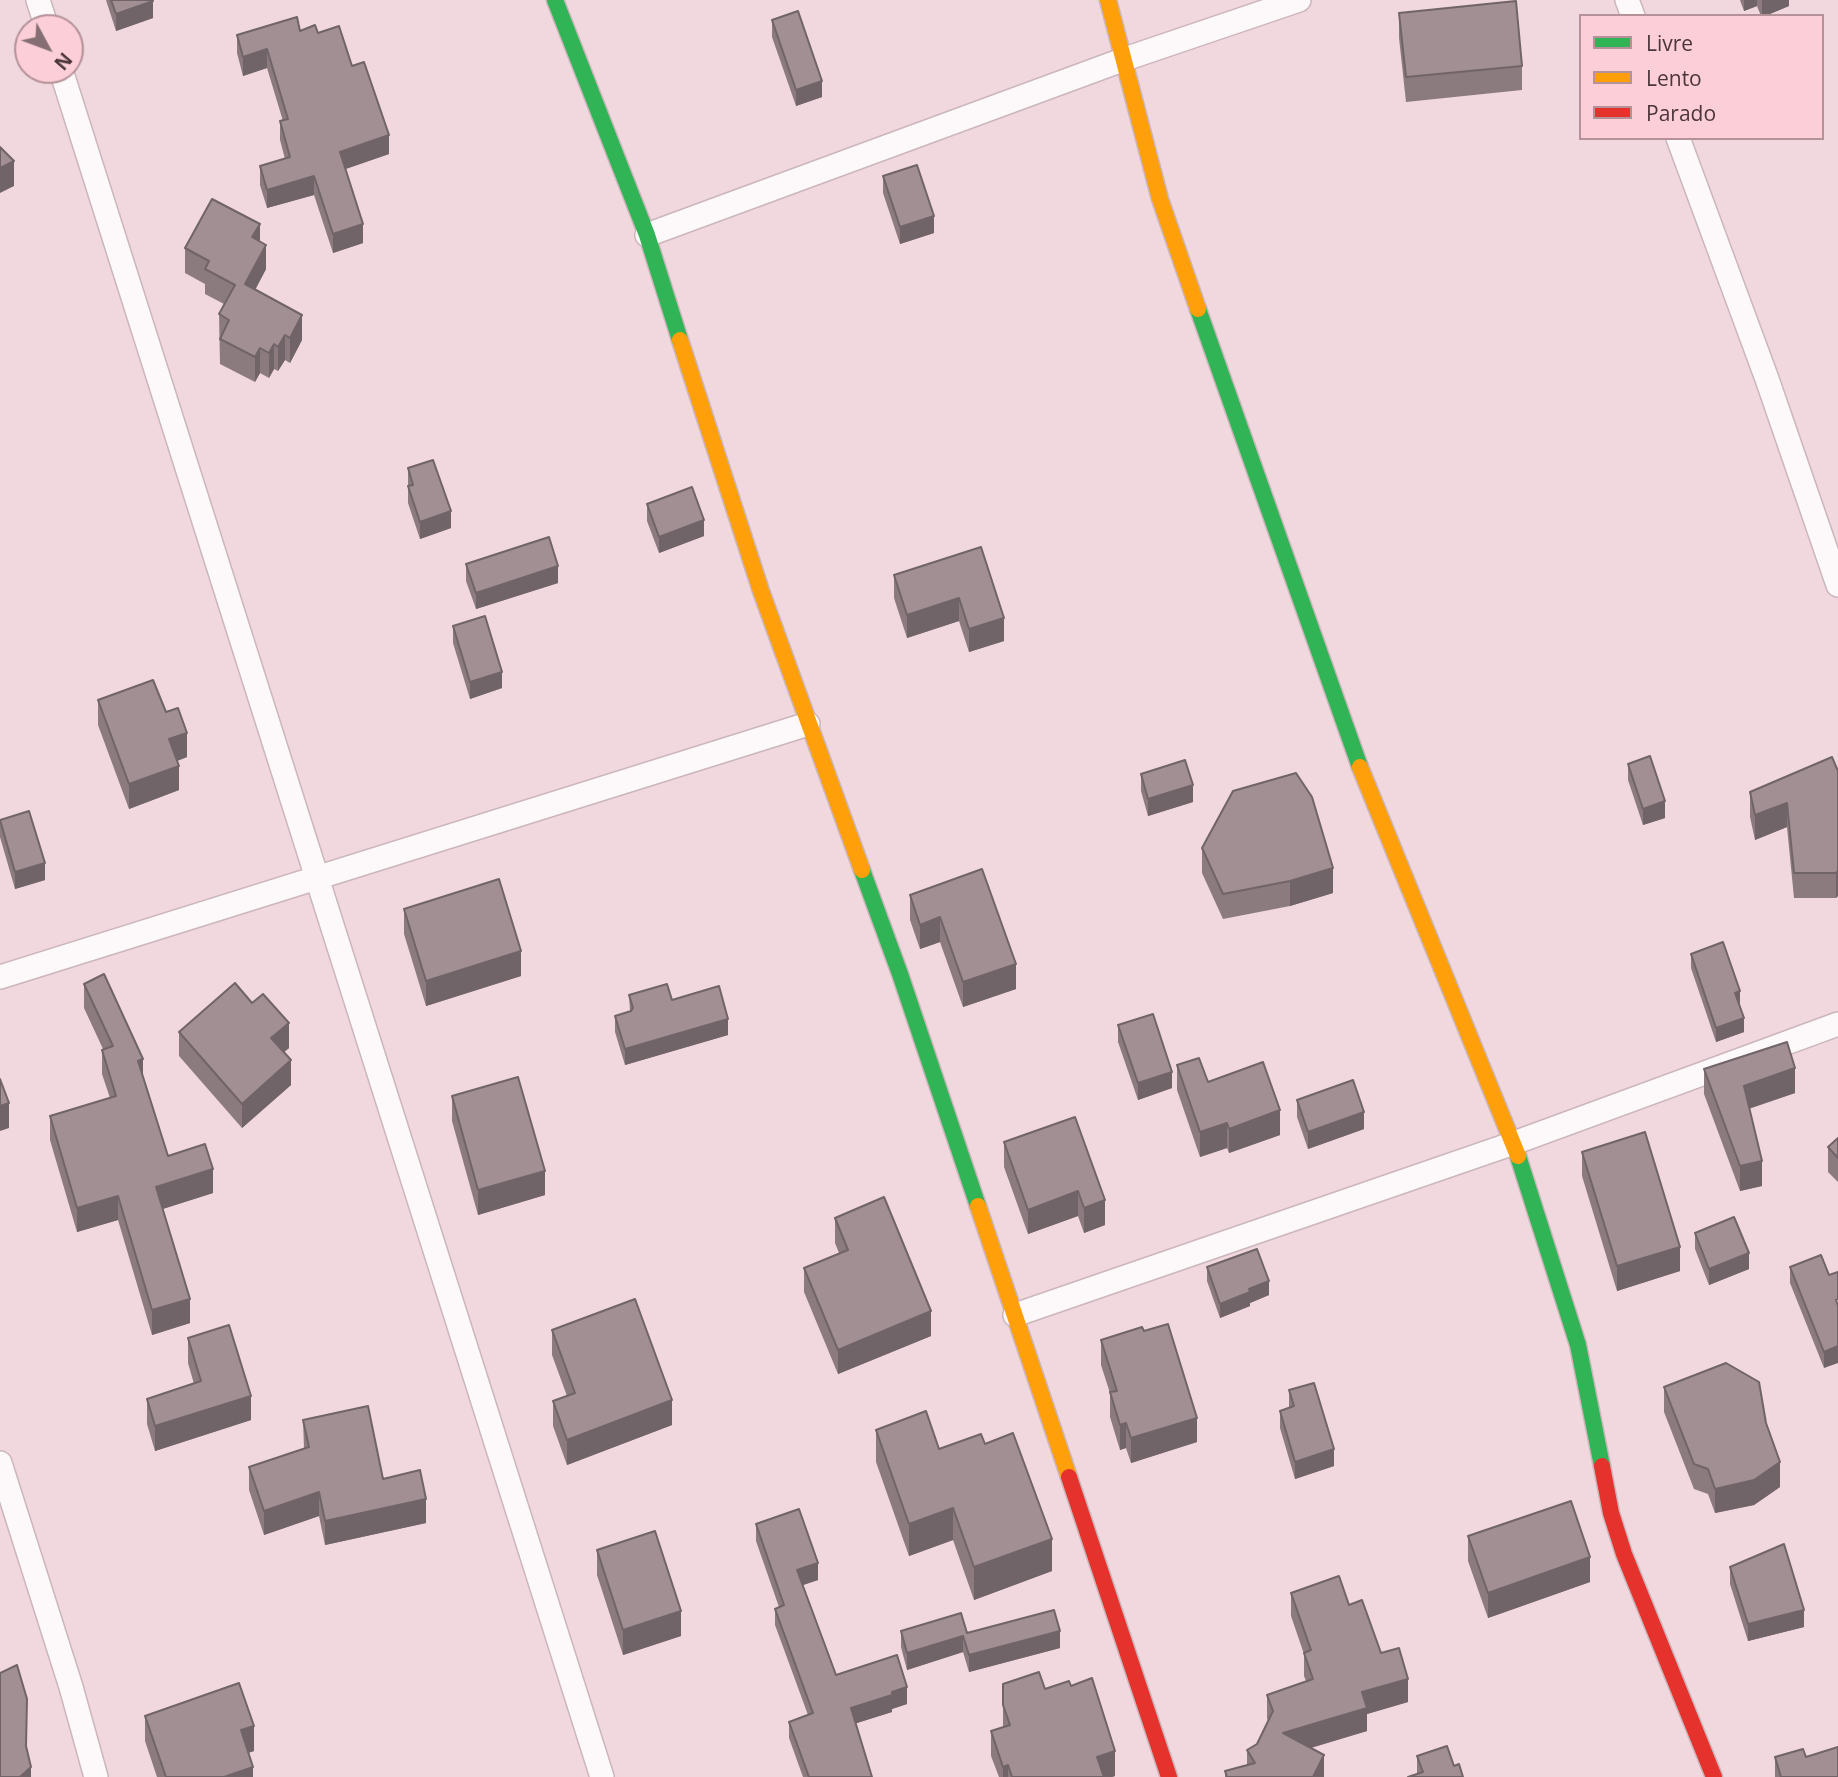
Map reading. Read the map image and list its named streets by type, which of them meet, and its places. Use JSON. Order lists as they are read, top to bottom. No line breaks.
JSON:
{"legend":["Livre","Lento","Parado"],"north":"bottom right"}
